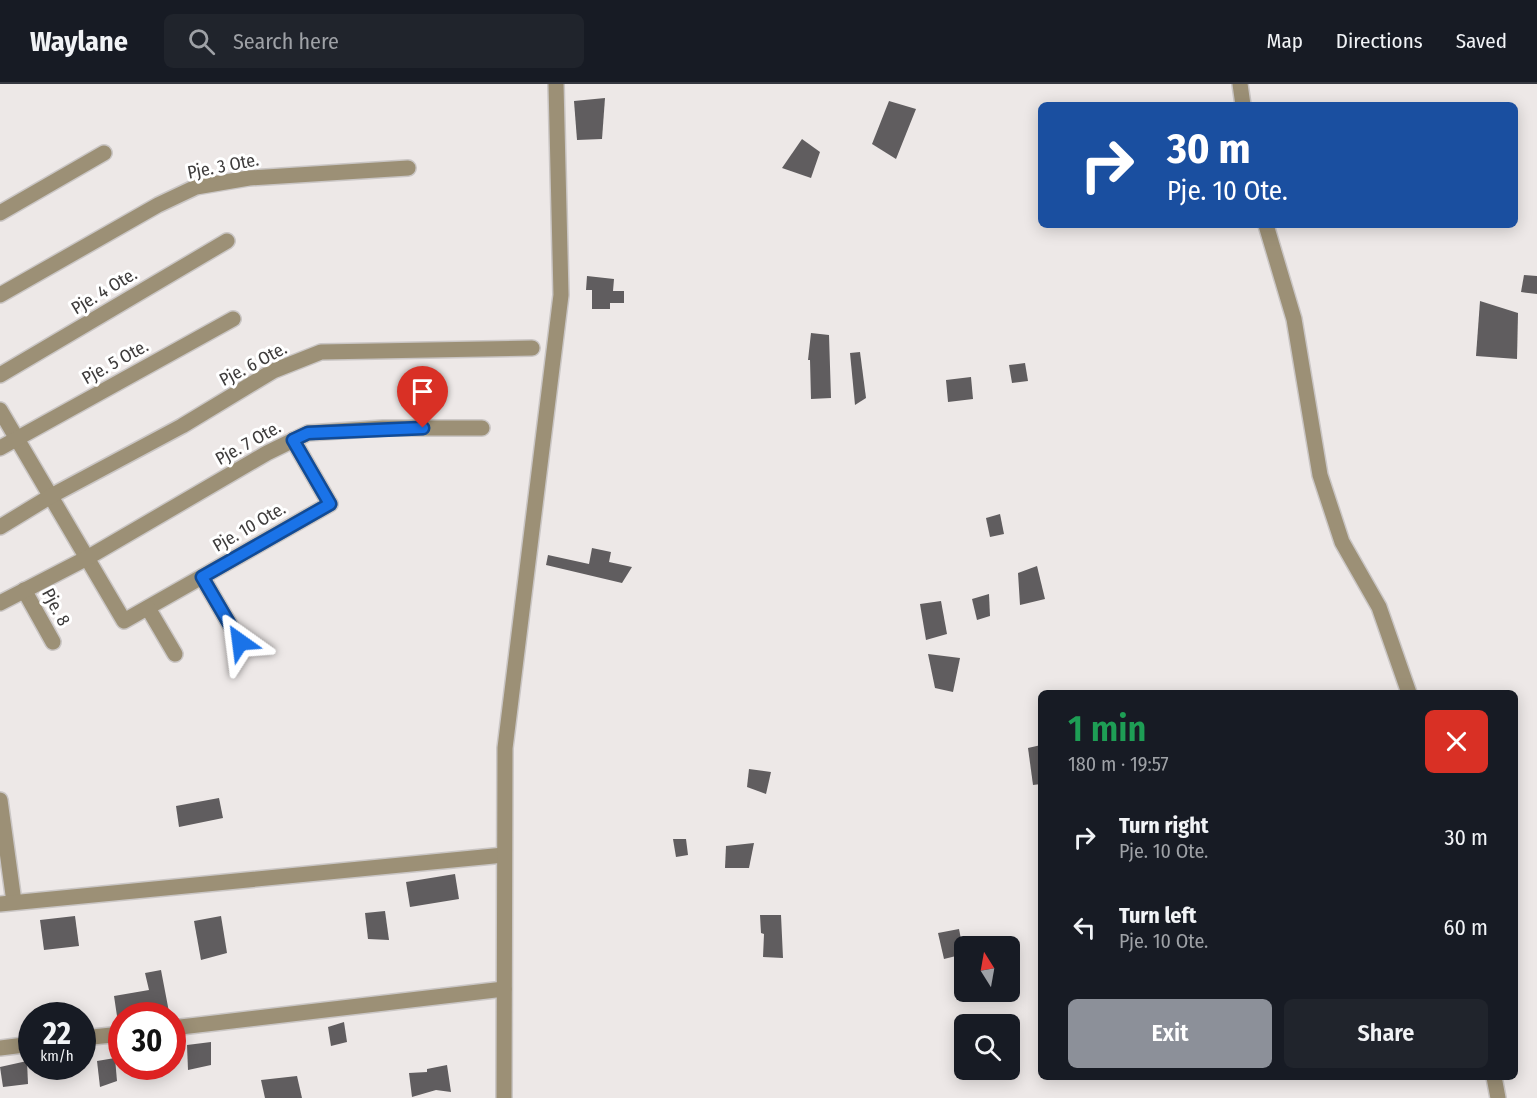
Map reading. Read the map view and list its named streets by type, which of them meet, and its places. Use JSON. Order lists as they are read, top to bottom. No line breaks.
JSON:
{"streets":{"street":["Pje. 3 Ote.","Pje. 4 Ote.","Pje. 5 Ote.","Pje. 6 Ote.","Pje. 7 Ote.","Pje. 10 Ote.","Pje. 8"]},"crossings":[["Pje. 7 Ote.","Pje. 10 Ote."],["Pje. 7 Ote.","Pje. 8"]],"north":"top","page":{"header":"Waylane","search":"Search here","nav":["Map","Directions","Saved"],"turn":["30 m","Pje. 10 Ote."],"heading":["1 min","180 m · 19:57"],"list":[{"name":"Turn right","note":"Pje. 10 Ote.","value":"30 m"},{"name":"Turn left","note":"Pje. 10 Ote.","value":"60 m"}],"buttons":["Exit","Share"],"speed":"22 km/h","limit":"30"}}
